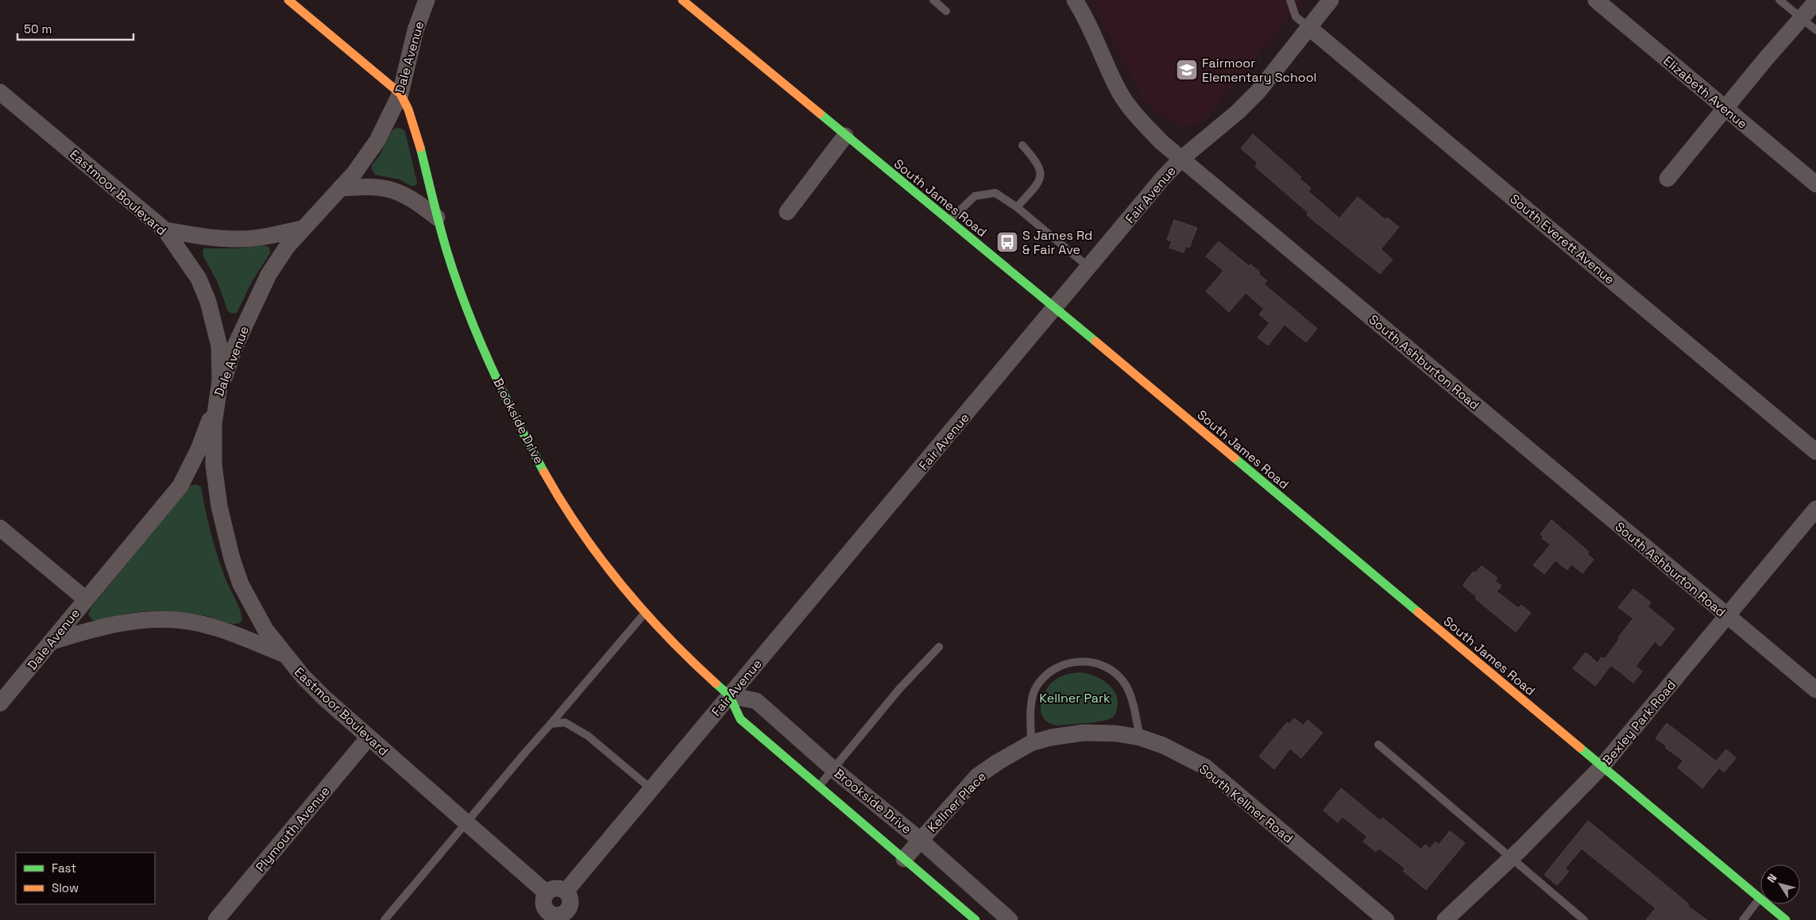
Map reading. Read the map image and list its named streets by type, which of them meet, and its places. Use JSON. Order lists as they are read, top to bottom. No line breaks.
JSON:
{"streets":{"main road":["South James Road","Brookside Drive"],"street":["Dale Avenue","Elizabeth Avenue","Eastmoor Boulevard","Fair Avenue","South Everett Avenue","South Ashburton Road","Bexley Park Road","Kellner Place","South Kellner Road","Plymouth Avenue"]},"crossings":[["Dale Avenue","Eastmoor Boulevard"],["Dale Avenue","Brookside Drive"],["Eastmoor Boulevard","Plymouth Avenue"],["Fair Avenue","South James Road"],["Fair Avenue","South Everett Avenue"],["Fair Avenue","South Ashburton Road"],["Fair Avenue","Brookside Drive"],["South James Road","Bexley Park Road"],["South Ashburton Road","Bexley Park Road"],["Brookside Drive","Kellner Place"],["Kellner Place","South Kellner Road"]],"parks":["Kellner Park"],"places":{"school or university":["Fairmoor Elementary School"],"bus stop":["S James Rd & Fair Ave"]},"legend":["Fast","Slow"],"scale_bar":"50 m","north":"top left"}
